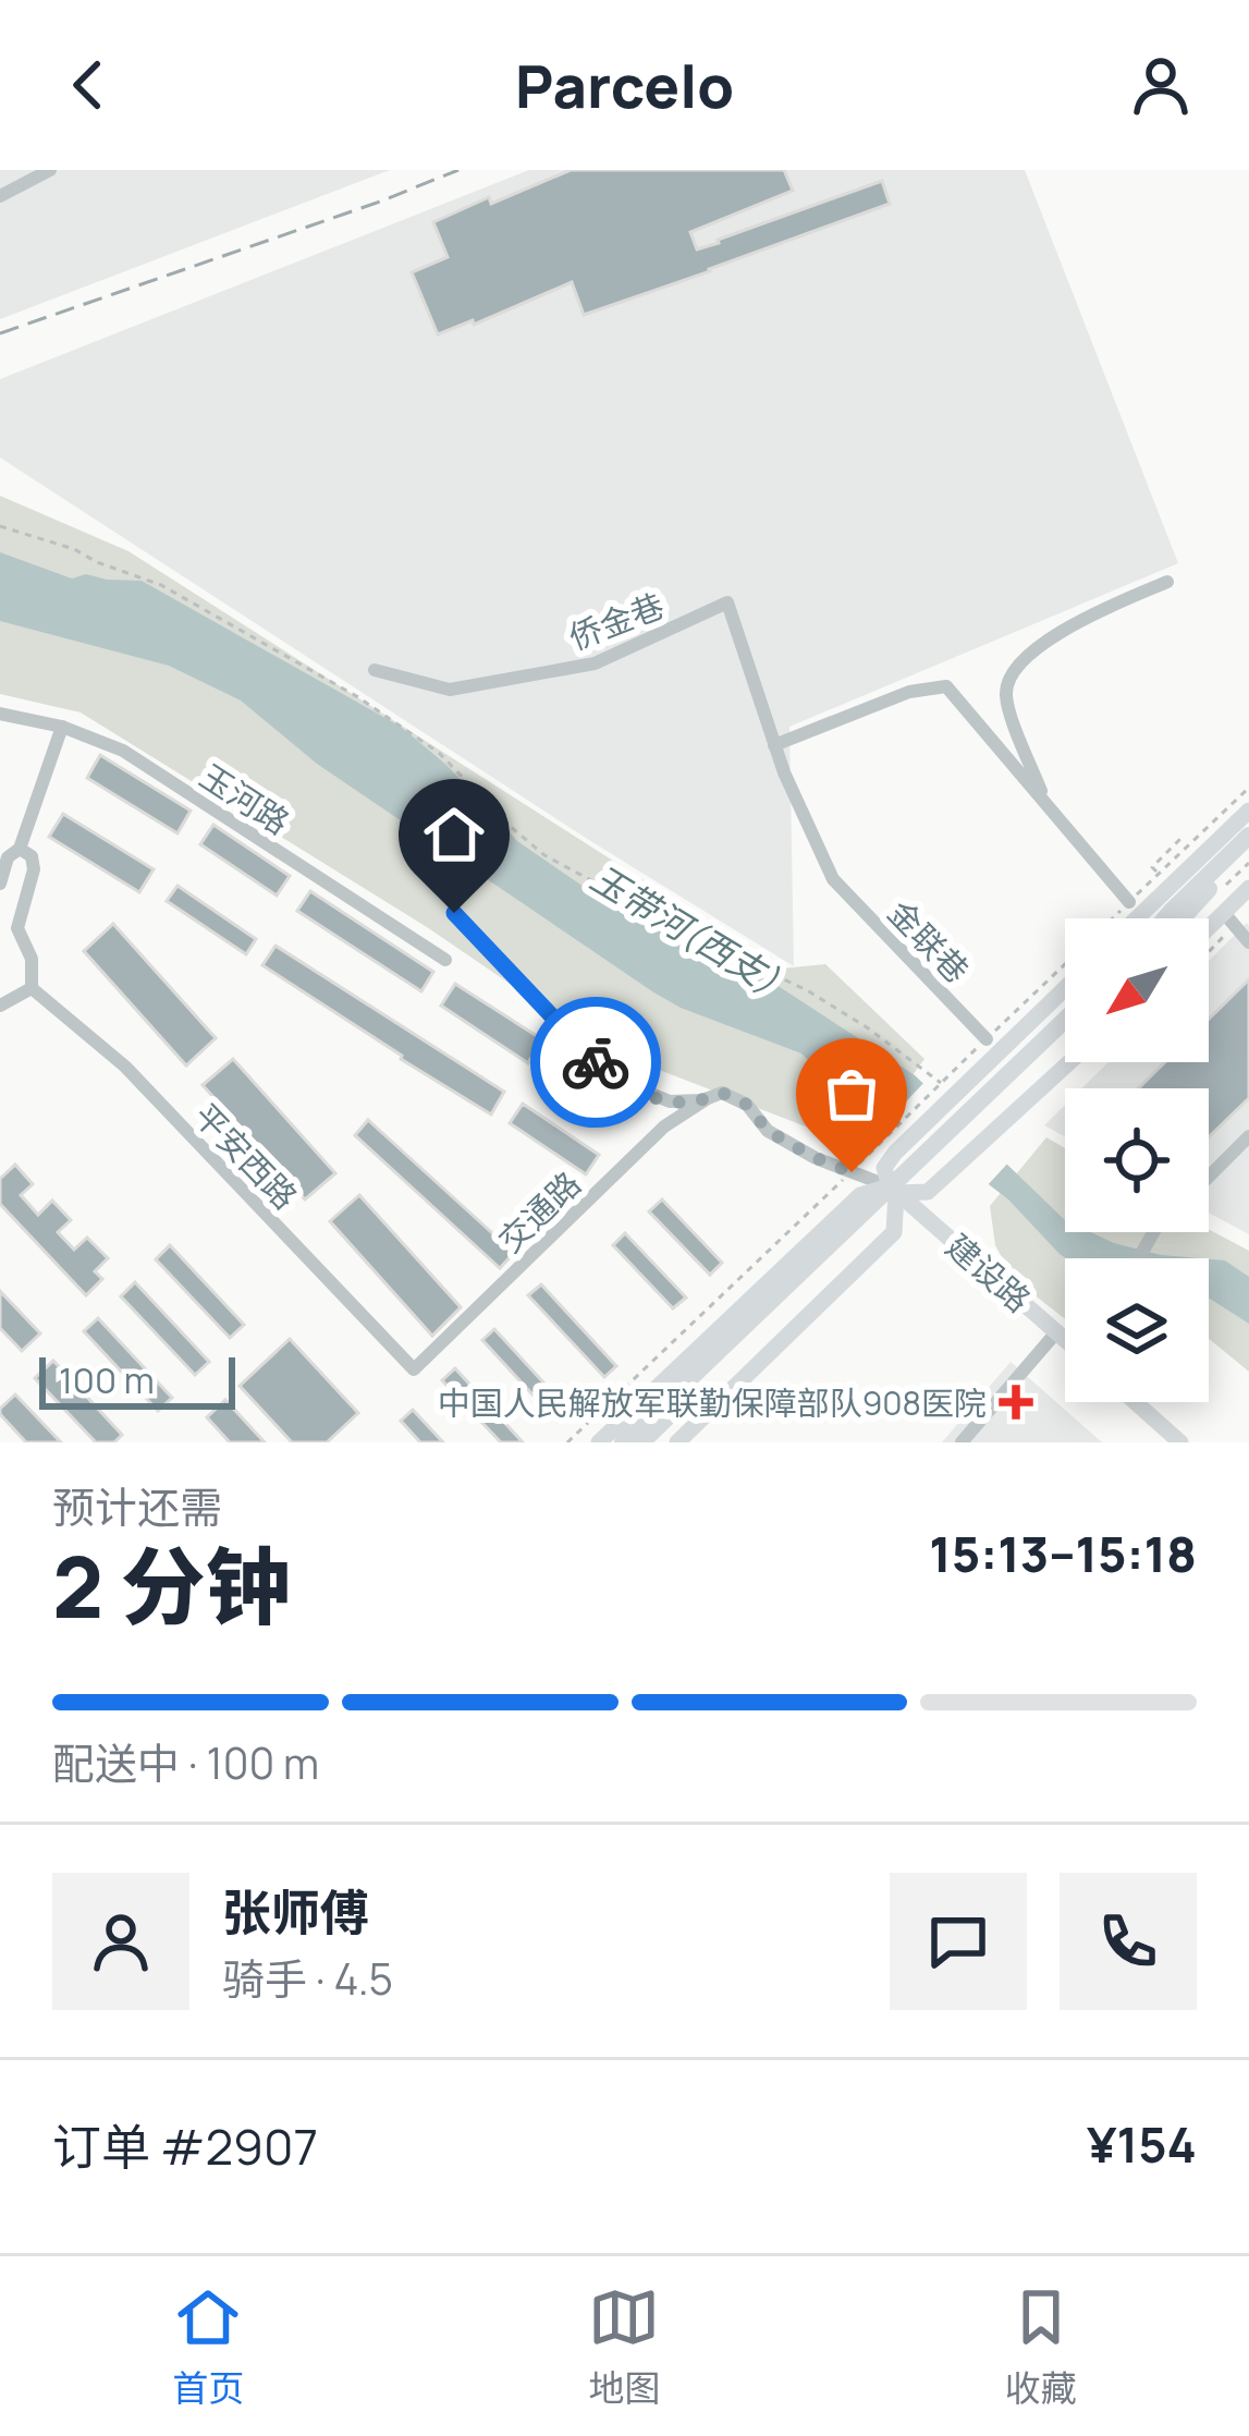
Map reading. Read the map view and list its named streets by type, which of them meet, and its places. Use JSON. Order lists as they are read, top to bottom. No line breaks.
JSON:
{"streets":{"main road":["建设路"],"street":["侨金巷","玉河路","金联巷","平安西路","交通路"]},"crossings":[["侨金巷","金联巷"],["平安西路","交通路"]],"water":["玉带河(西支)"],"places":{"health":["中国人民解放军联勤保障部队908医院"]},"scale_bar":"100 m","north":"bottom left","page":{"header":"Parcelo","scale":"100 m","heading":["2 分钟","预计还需","15:13–15:18"],"panel":["张师傅","骑手 · 4.5","订单 #2907","¥154"],"bar":"配送中 · 100 m","tabs":["首页","地图","收藏"]}}
